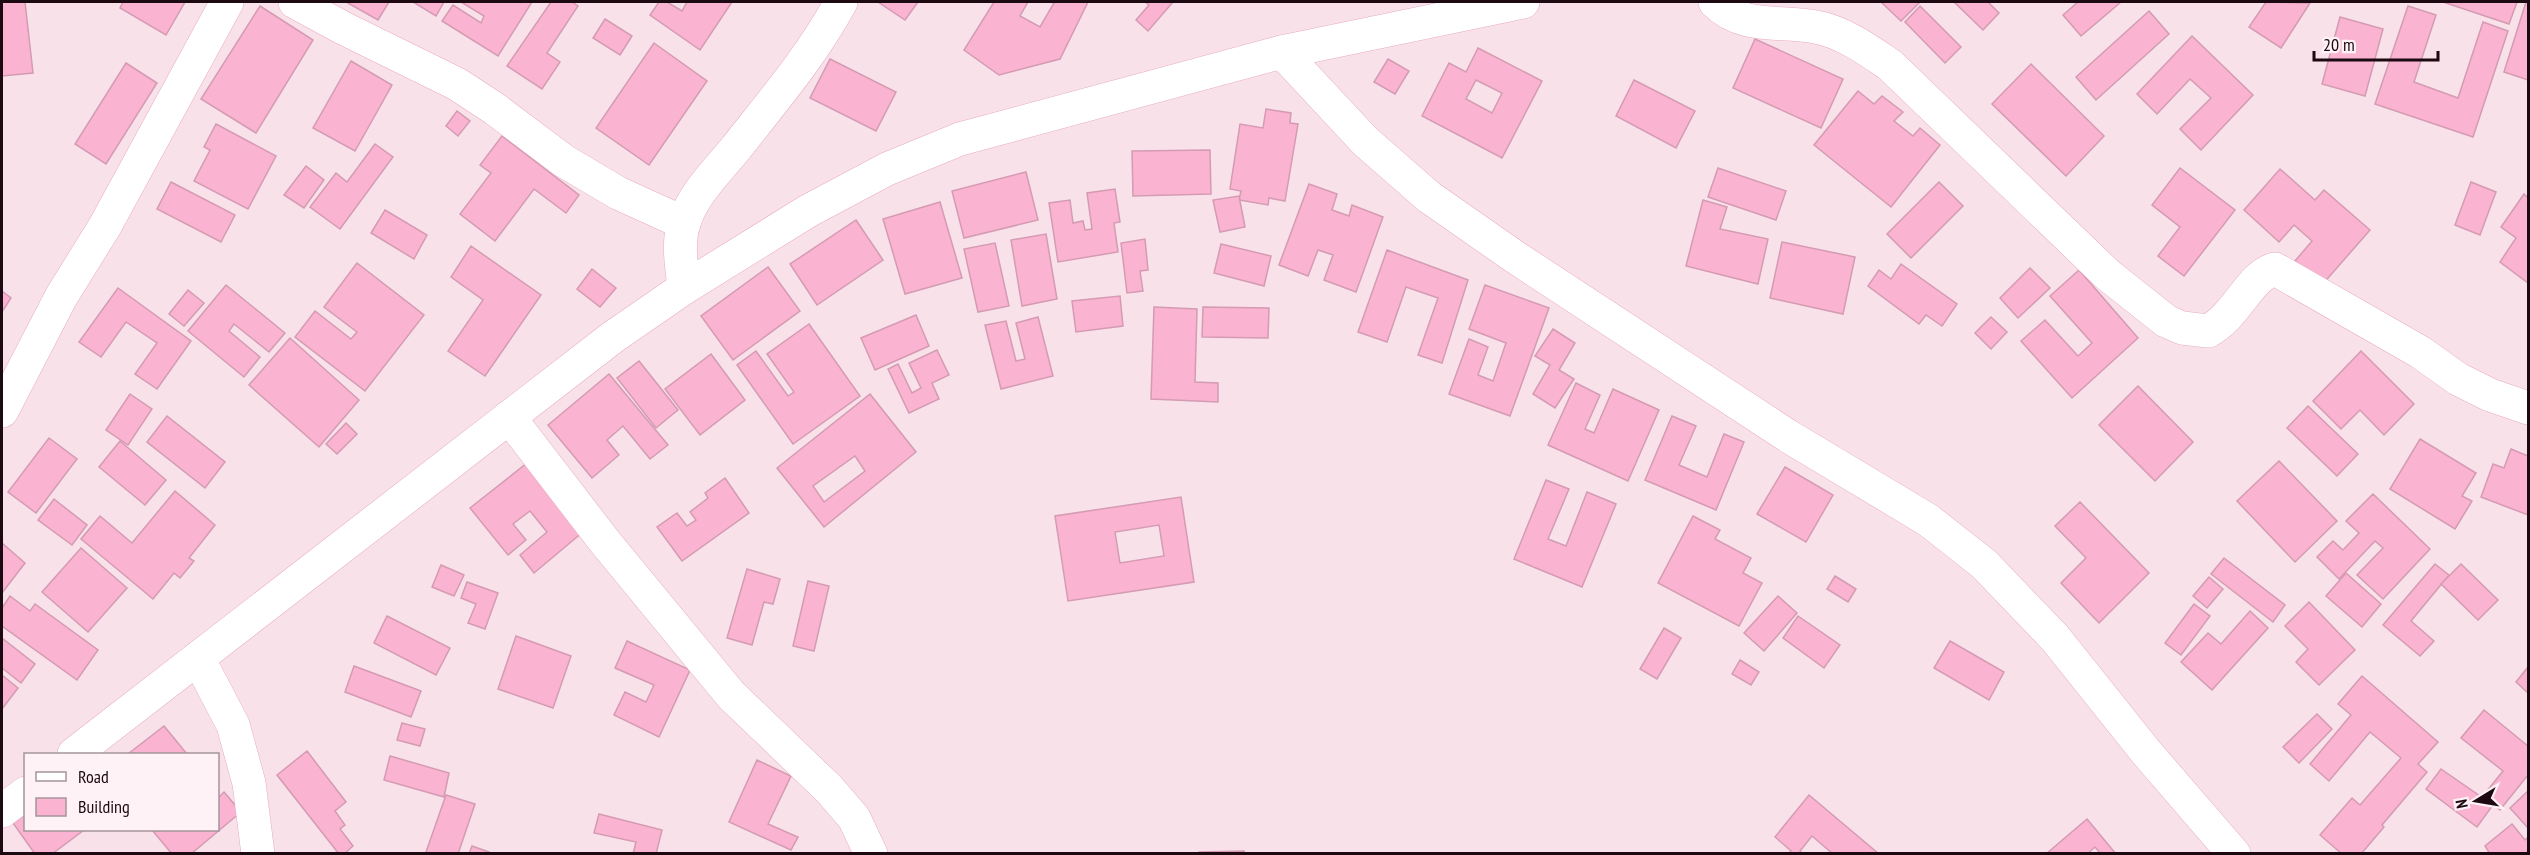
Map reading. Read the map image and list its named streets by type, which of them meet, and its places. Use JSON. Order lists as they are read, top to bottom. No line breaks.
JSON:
{"legend":["Road","Building"],"scale_bar":"20 m","north":"left"}
